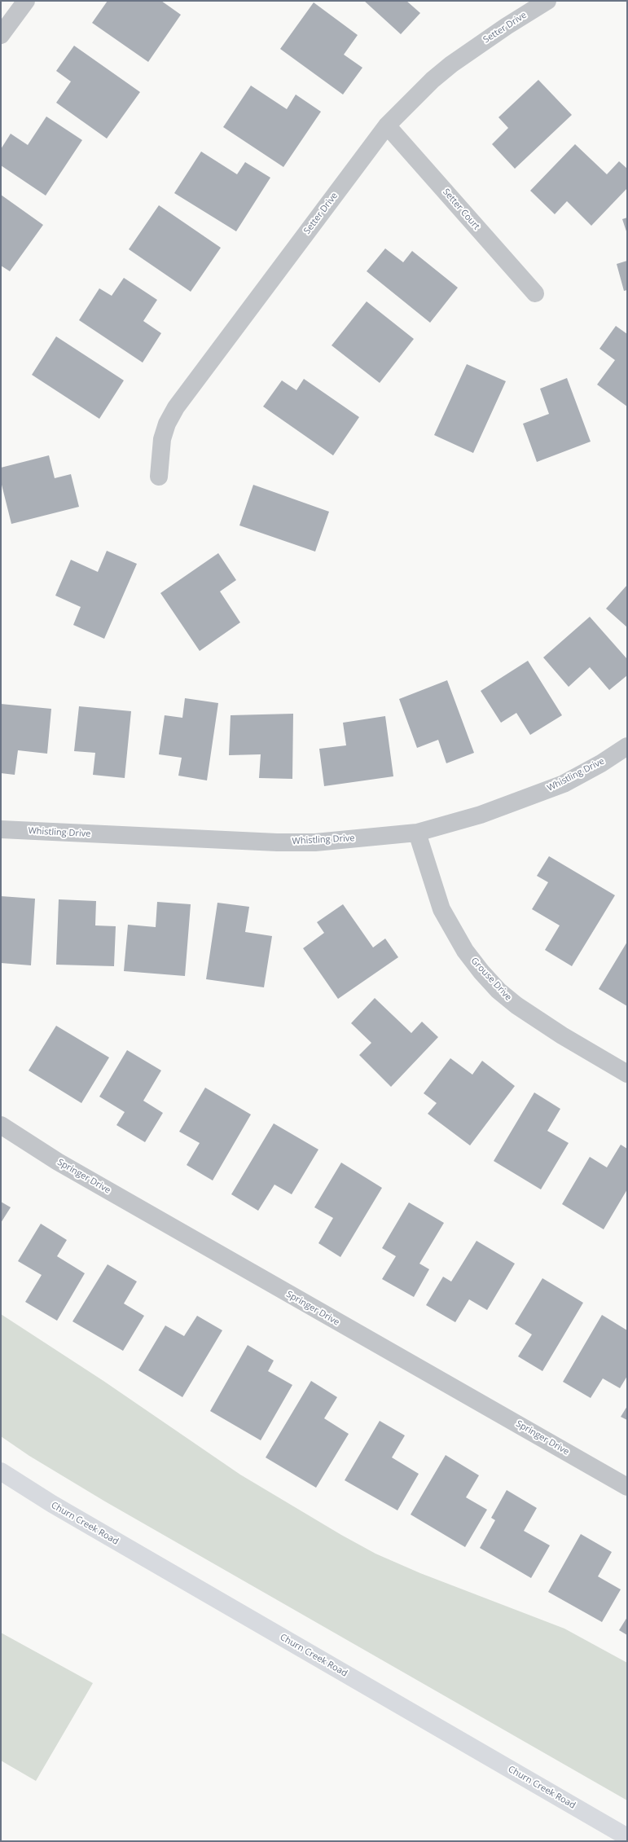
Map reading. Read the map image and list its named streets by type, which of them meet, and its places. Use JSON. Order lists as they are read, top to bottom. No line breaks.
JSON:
{"streets":{"main road":["Churn Creek Road"],"street":["Setter Drive","Setter Court","Whistling Drive","Grouse Drive","Springer Drive"]},"crossings":[["Setter Drive","Setter Court"],["Whistling Drive","Grouse Drive"]]}
